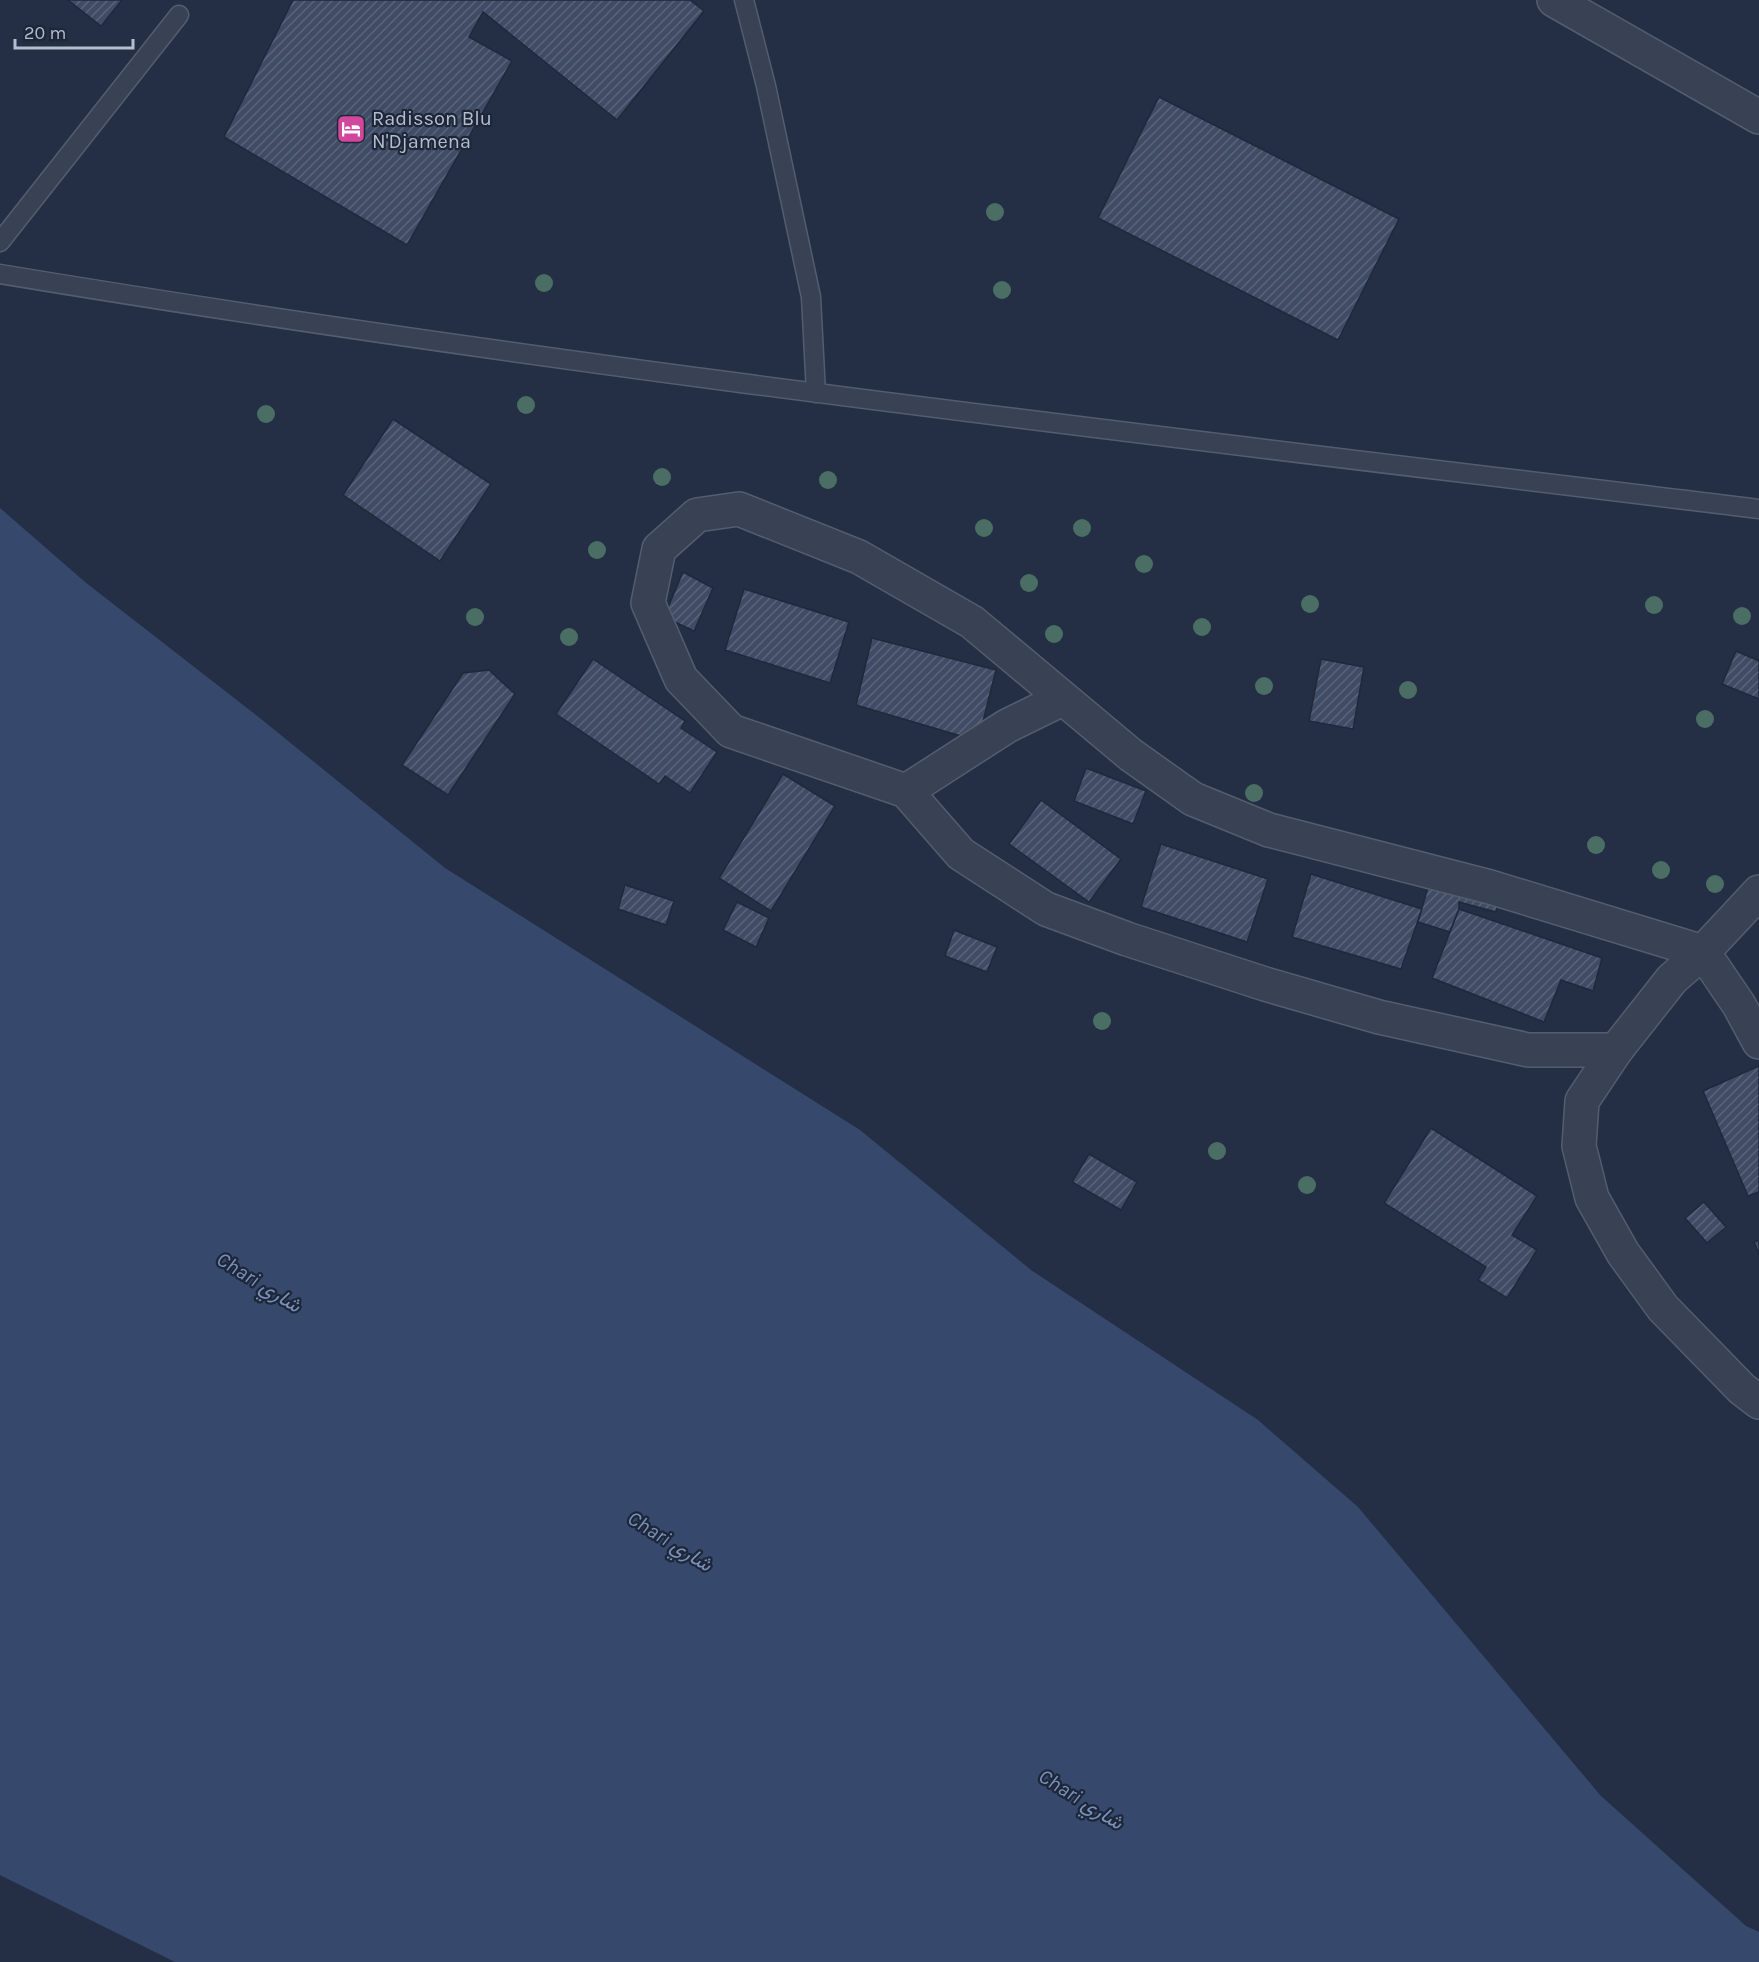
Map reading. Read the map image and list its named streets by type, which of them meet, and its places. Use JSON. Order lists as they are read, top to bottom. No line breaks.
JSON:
{"water":["Chari شاري"],"places":{"hotel":["Radisson Blu N'Djamena"]},"scale_bar":"20 m"}
